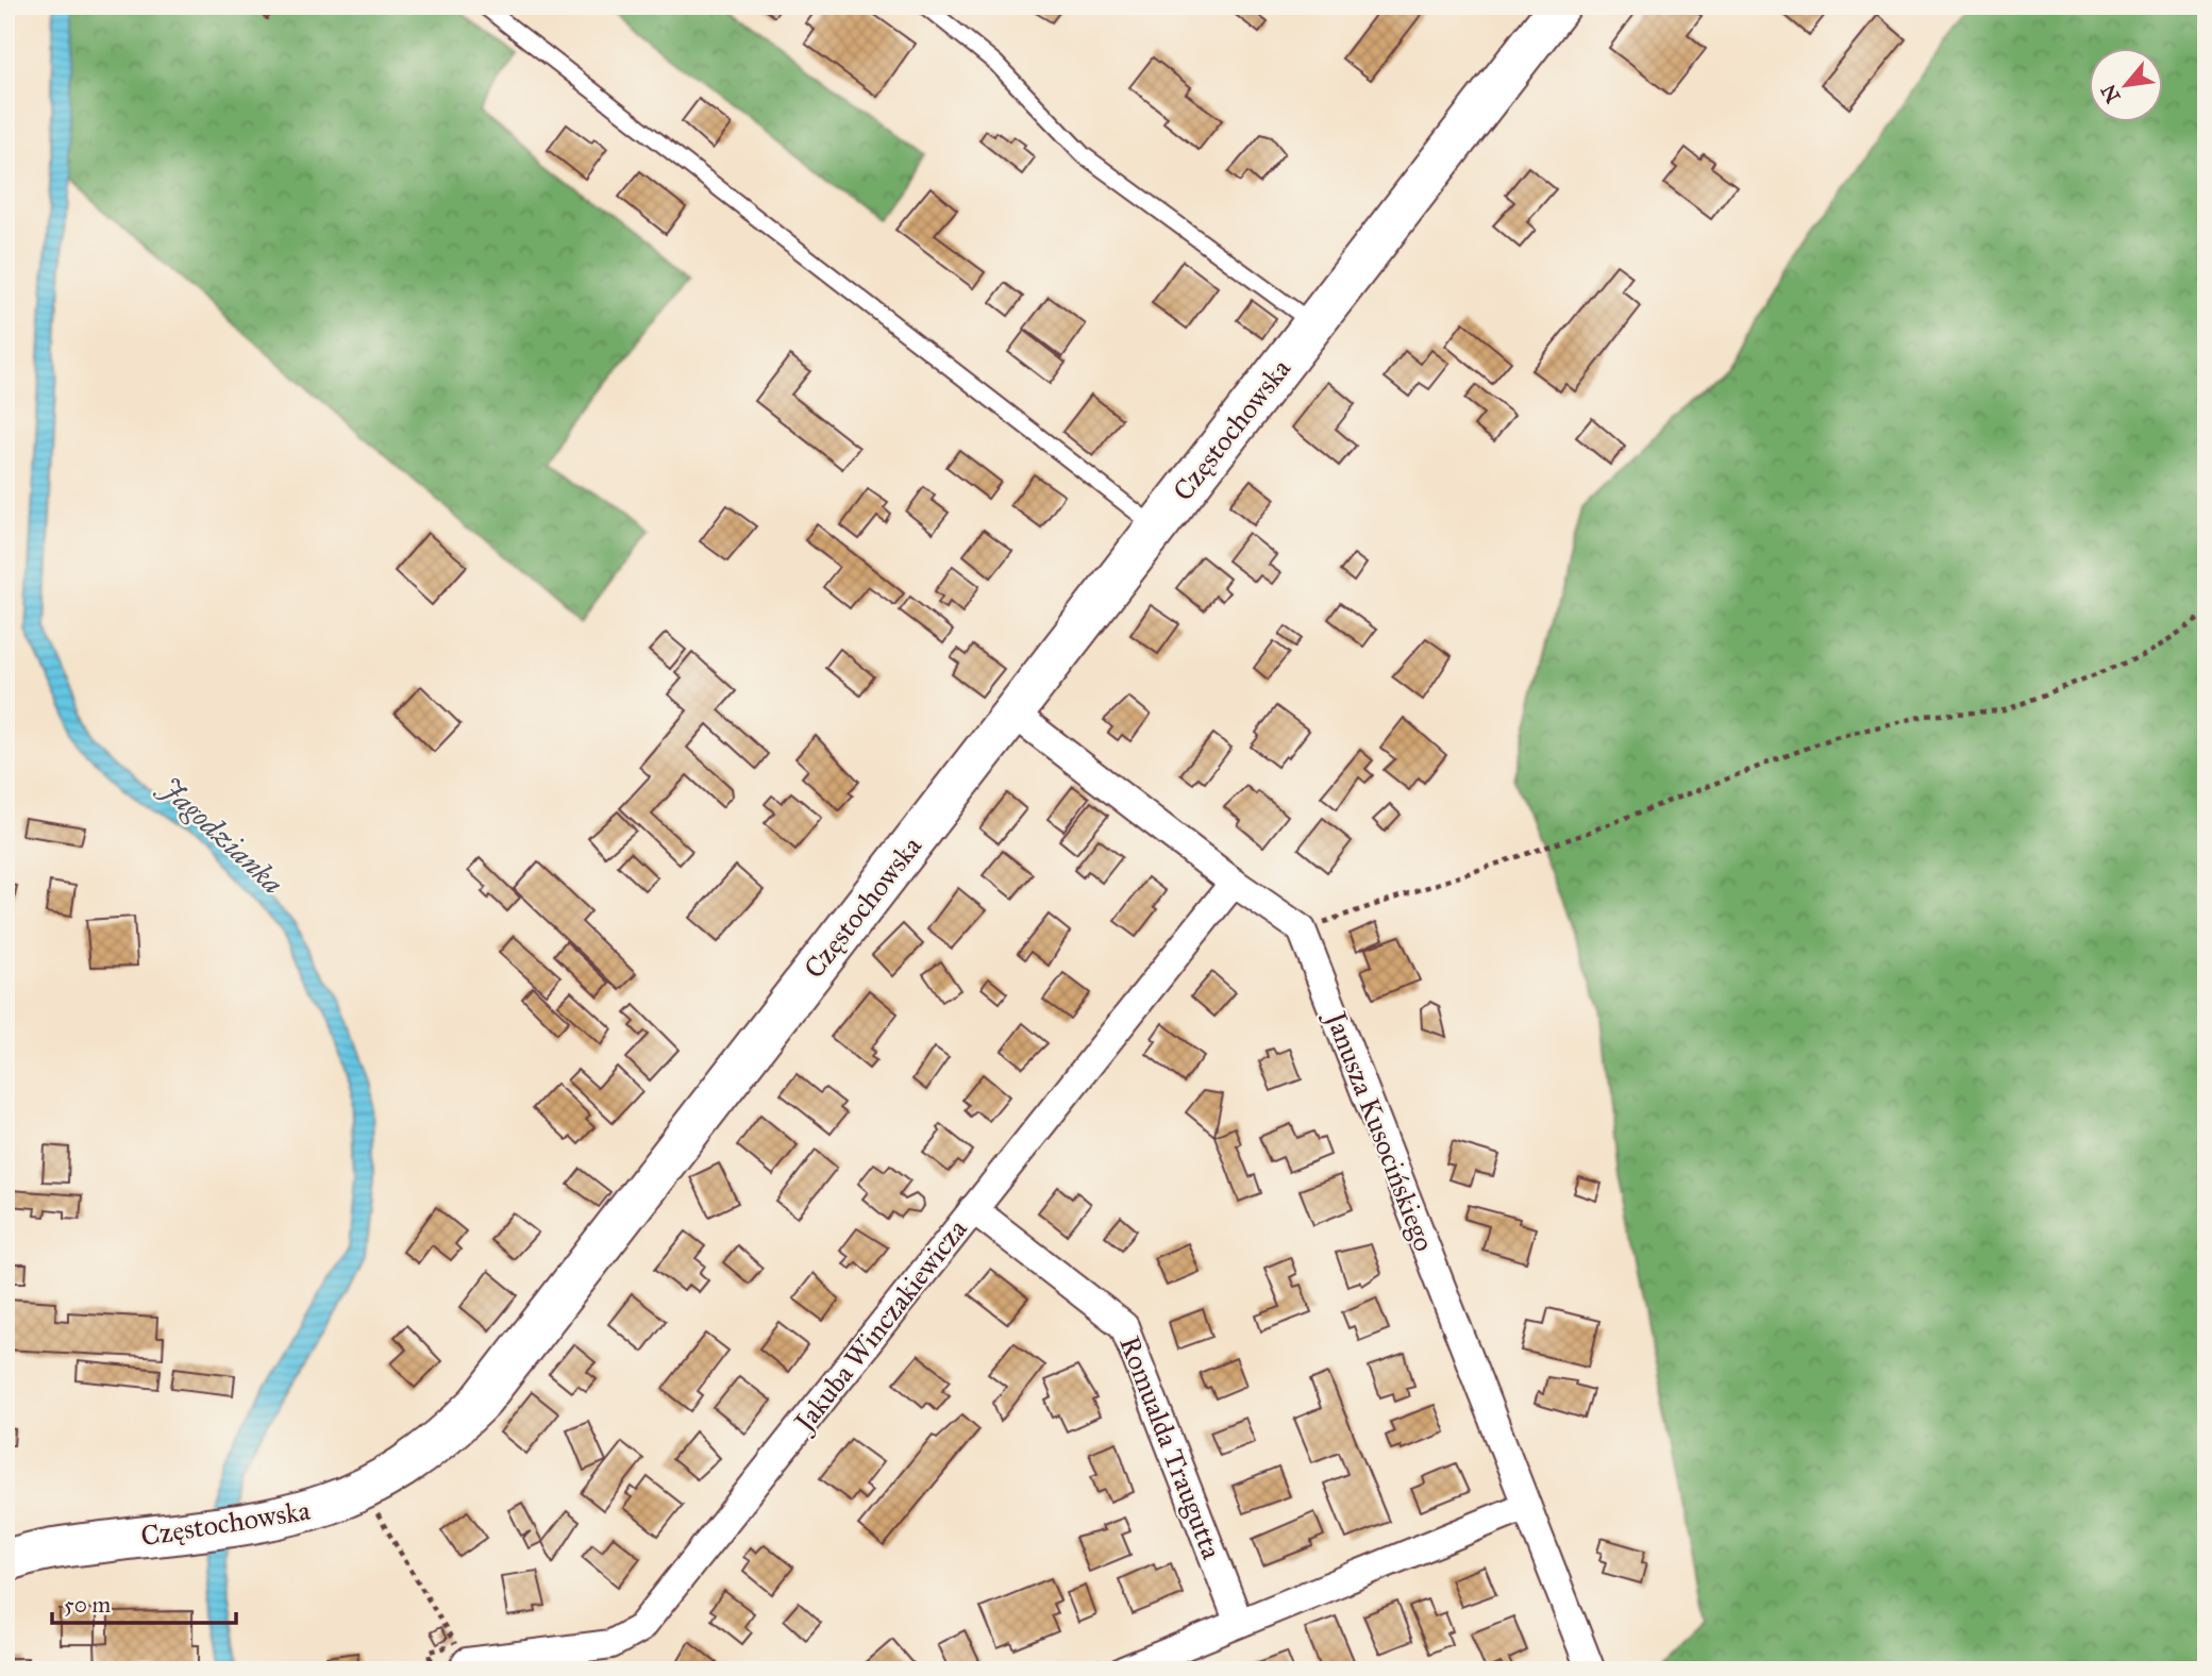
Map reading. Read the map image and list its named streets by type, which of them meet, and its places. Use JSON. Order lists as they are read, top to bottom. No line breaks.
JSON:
{"streets":{"main road":["Częstochowska"],"street":["Janusza Kusocińskiego","Jakuba Winczakiewicza","Romualda Traugutta"]},"crossings":[["Jakuba Winczakiewicza","Romualda Traugutta"]],"water":["Jagodzianka"],"scale_bar":"50 m","north":"bottom left"}
